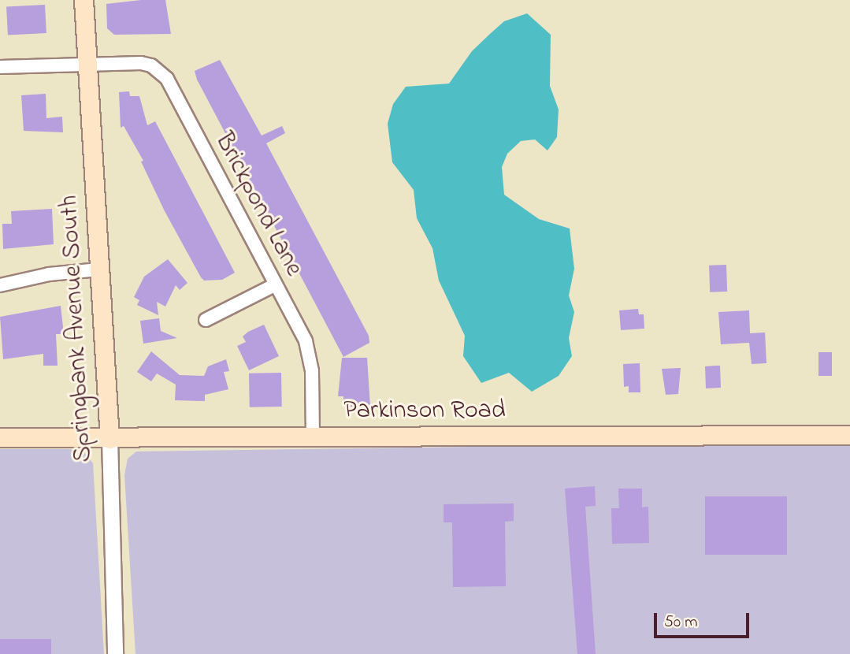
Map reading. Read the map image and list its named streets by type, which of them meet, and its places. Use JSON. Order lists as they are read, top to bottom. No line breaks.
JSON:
{"streets":{"main road":["Springbank Avenue South","Parkinson Road"],"street":["Brickpond Lane"]},"crossings":[["Brickpond Lane","Springbank Avenue South"],["Brickpond Lane","Parkinson Road"],["Springbank Avenue South","Parkinson Road"]],"scale_bar":"50 m"}
